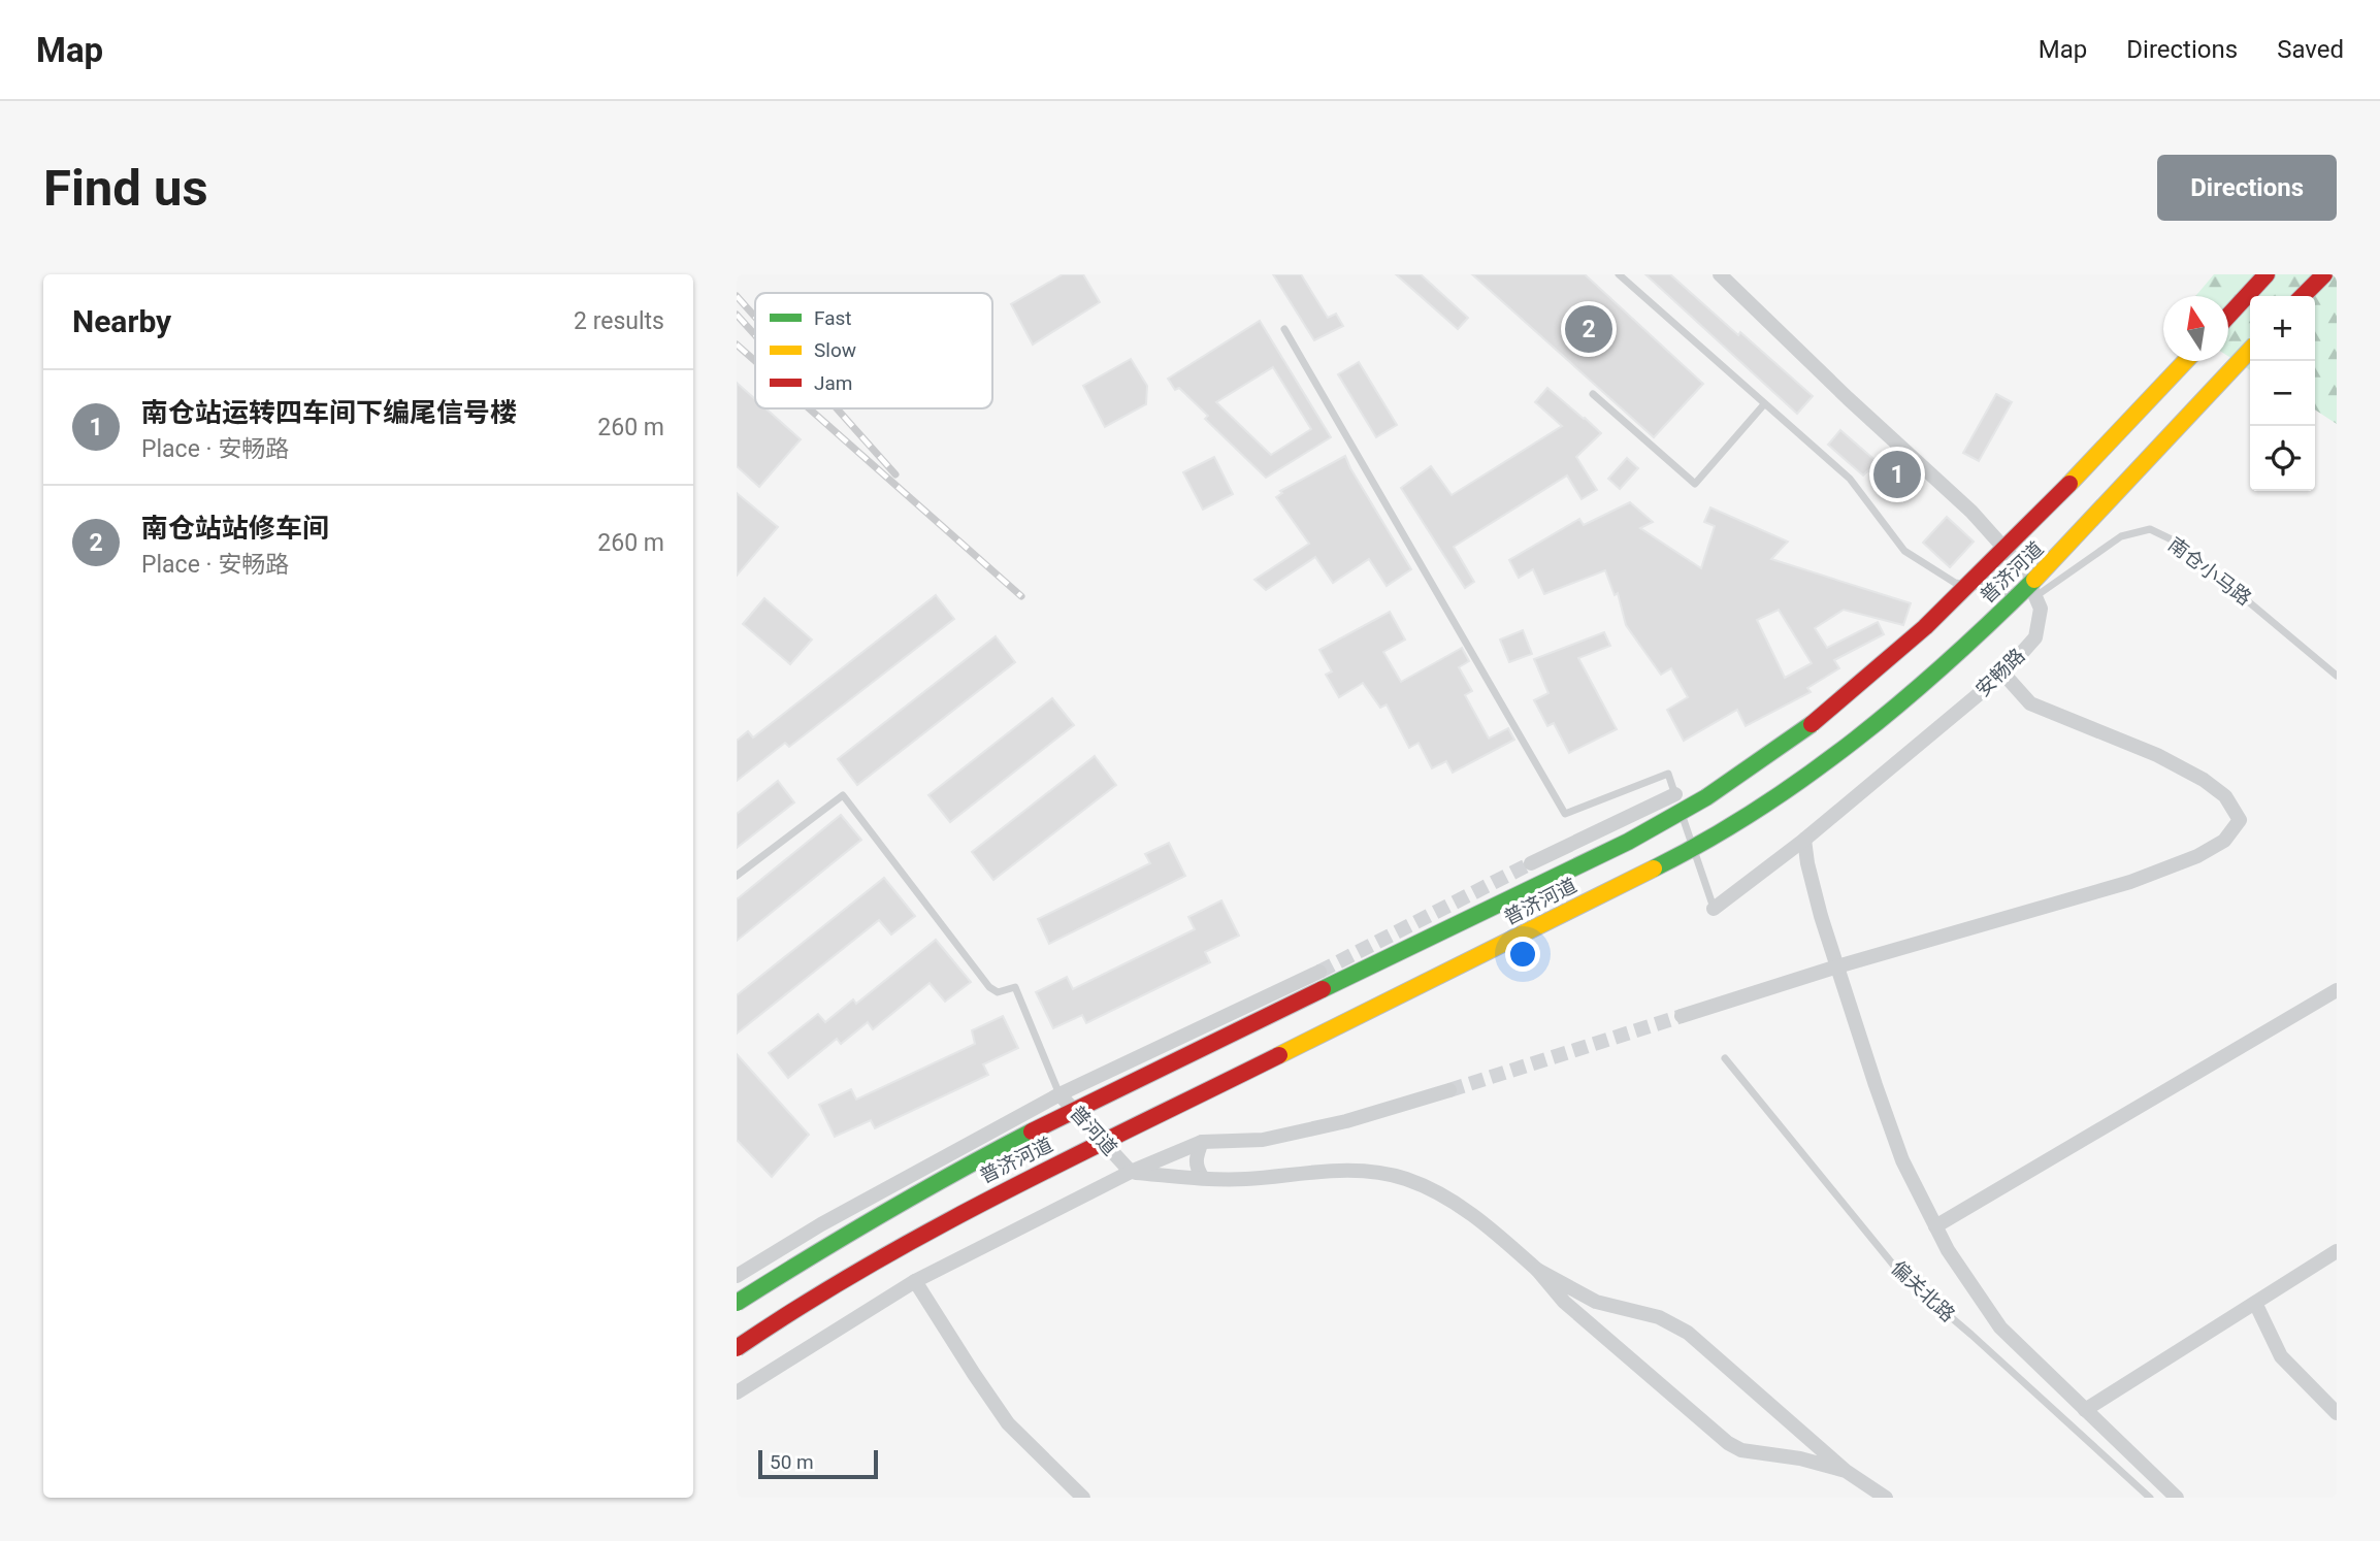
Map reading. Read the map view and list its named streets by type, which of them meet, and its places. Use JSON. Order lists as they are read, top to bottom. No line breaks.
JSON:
{"streets":{"highway":["普济河道"],"street":["安畅路","普河道"],"lane":["南仓小马路","偏关北路"]},"crossings":[["南仓小马路","安畅路"]],"legend":["Fast","Slow","Jam"],"scale_bar":"50 m","north":"top","page":{"header":"Map","nav":["Map","Directions","Saved"],"buttons":"Directions","title":"Find us","heading":["Nearby","2 results"],"map_buttons":["+","−"],"pins":["2","1"],"list":[{"mark":"1","name":"南仓站运转四车间下编尾信号楼","note":"Place · 安畅路","value":"260 m"},{"mark":"2","name":"南仓站站修车间","note":"Place · 安畅路","value":"260 m"}],"scale":"50 m"}}
